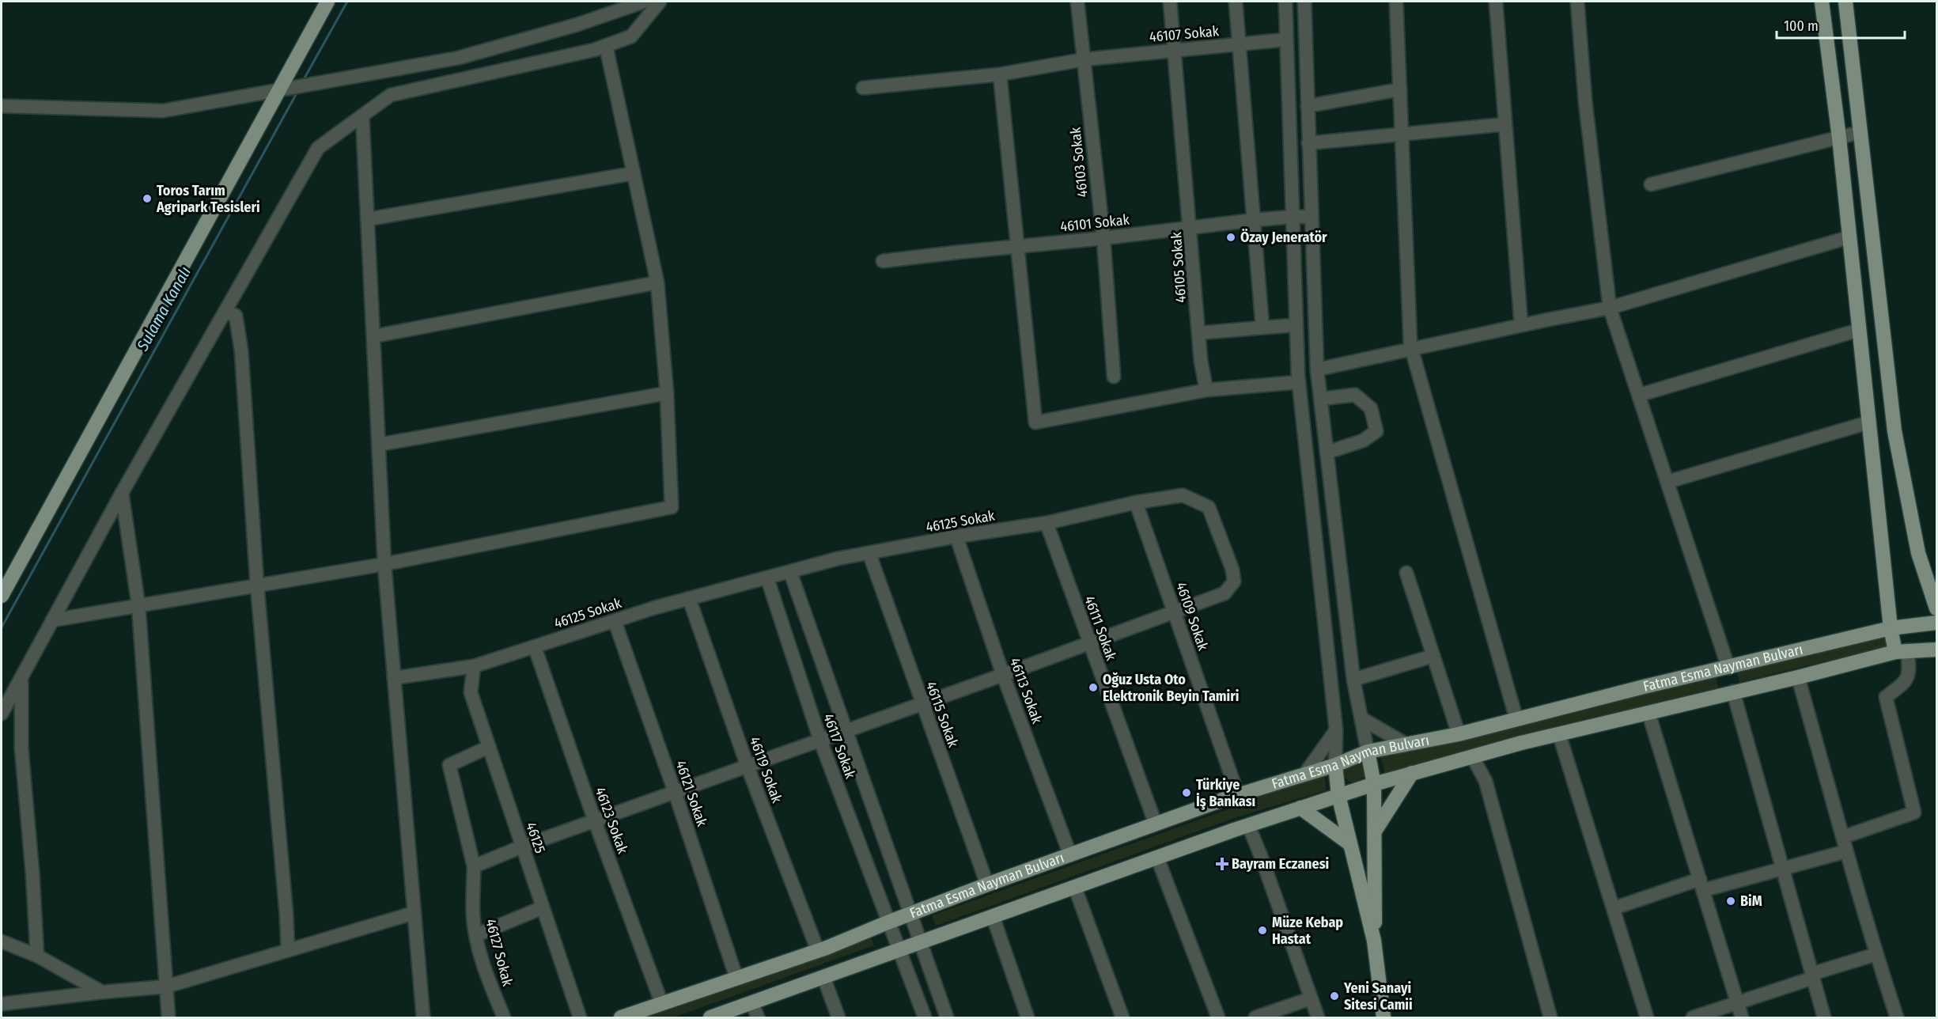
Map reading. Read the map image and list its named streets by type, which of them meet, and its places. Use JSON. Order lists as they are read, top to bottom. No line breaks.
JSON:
{"streets":{"main road":["Fatma Esma Nayman Bulvarı"],"street":["46107 Sokak","46103 Sokak","46101 Sokak","46105 Sokak","46125 Sokak","46109 Sokak","46111 Sokak","46113 Sokak","46115 Sokak","46117 Sokak","46119 Sokak","46121 Sokak","46123 Sokak","46125","46127 Sokak"]},"crossings":[["46107 Sokak","46103 Sokak"],["46107 Sokak","46105 Sokak"],["46103 Sokak","46101 Sokak"],["46101 Sokak","46105 Sokak"],["46125 Sokak","46109 Sokak"],["46125 Sokak","46111 Sokak"],["46125 Sokak","46113 Sokak"],["46125 Sokak","46115 Sokak"],["46125 Sokak","46117 Sokak"],["46125 Sokak","46119 Sokak"],["46125 Sokak","46121 Sokak"],["46125 Sokak","46123 Sokak"],["46125 Sokak","46125"],["46109 Sokak","Fatma Esma Nayman Bulvarı"],["46111 Sokak","Fatma Esma Nayman Bulvarı"],["Fatma Esma Nayman Bulvarı","46113 Sokak"],["Fatma Esma Nayman Bulvarı","46115 Sokak"],["Fatma Esma Nayman Bulvarı","46117 Sokak"],["Fatma Esma Nayman Bulvarı","46119 Sokak"],["Fatma Esma Nayman Bulvarı","46121 Sokak"],["Fatma Esma Nayman Bulvarı","46123 Sokak"],["46125","46127 Sokak"]],"water":["Sulama Kanalı"],"places":{"other":["Toros Tarım Agripark Tesisleri","Özay Jeneratör","Oğuz Usta Oto Elektronik Beyin Tamiri","Türkiye İş Bankası","BiM","Müze Kebap Hastat","Yeni Sanayi Sitesi Camii"],"health":["Bayram Eczanesi"]},"scale_bar":"100 m"}
